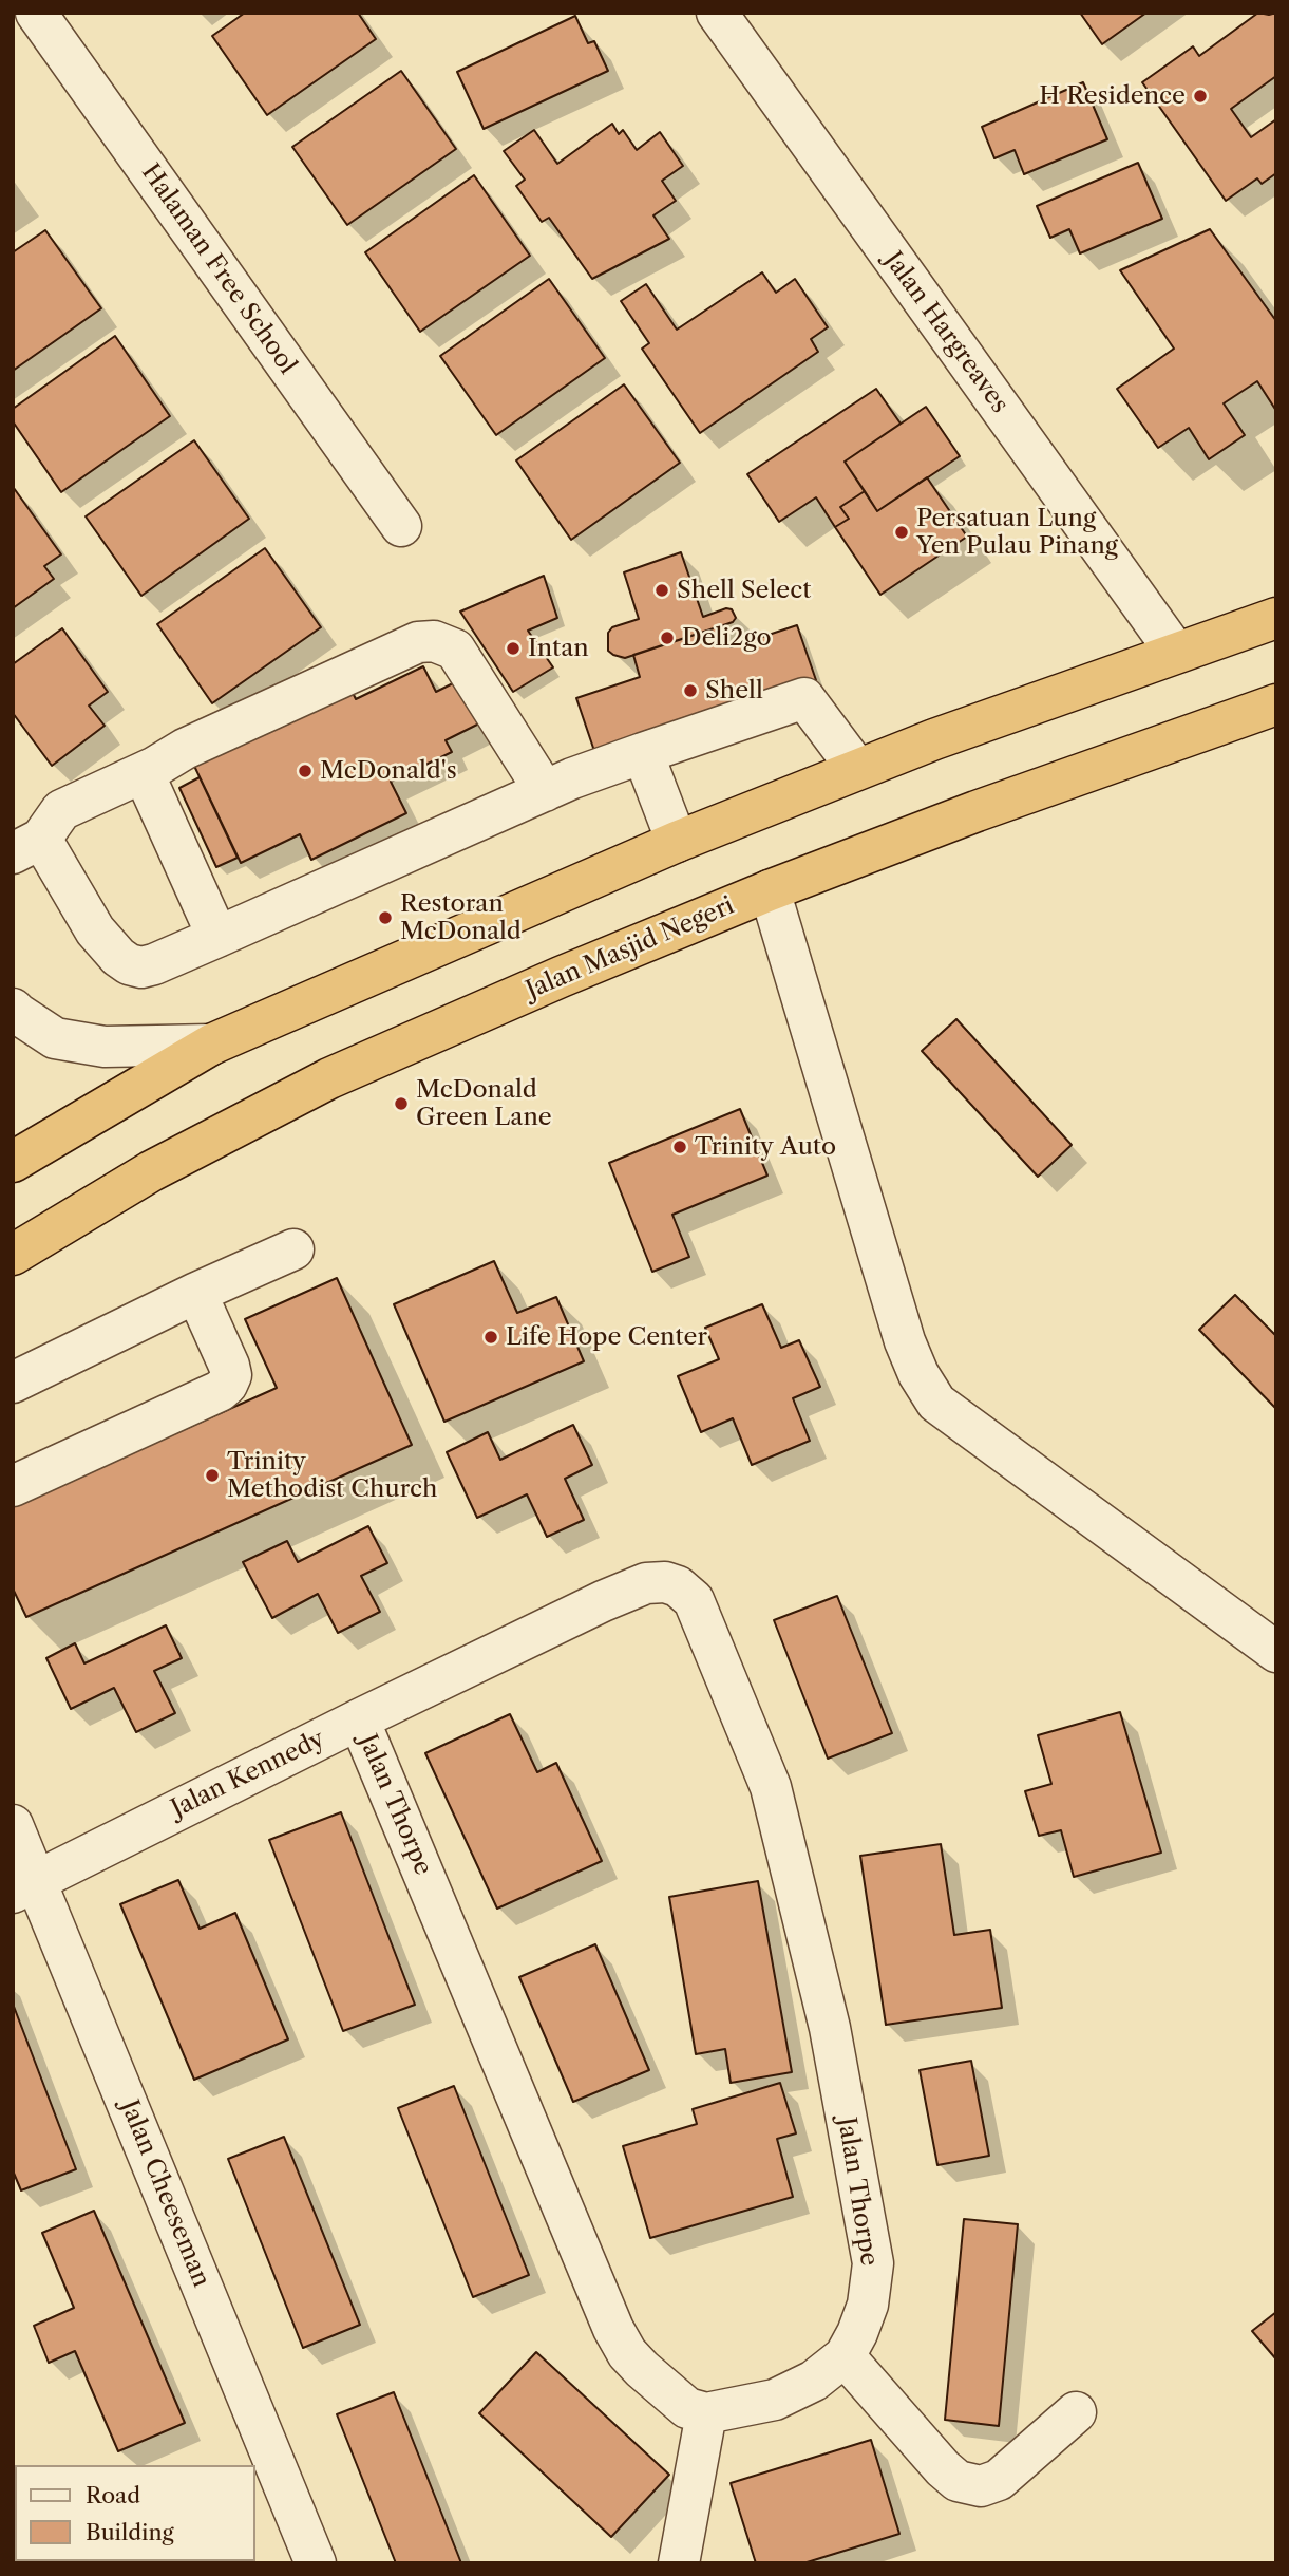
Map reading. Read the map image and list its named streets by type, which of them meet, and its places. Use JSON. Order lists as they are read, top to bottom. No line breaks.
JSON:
{"streets":{"highway":["Jalan Masjid Negeri"],"street":["Halaman Free School","Jalan Hargreaves","Jalan Kennedy","Jalan Thorpe","Jalan Cheeseman"]},"crossings":[["Jalan Kennedy","Jalan Thorpe"],["Jalan Kennedy","Jalan Cheeseman"]],"places":["H Residence","Persatuan Lung Yen Pulau Pinang","Shell Select","Deli2go","Intan","Shell","McDonald's","Restoran McDonald","McDonald Green Lane","Trinity Auto","Life Hope Center","Trinity Methodist Church"],"legend":["Road","Building"]}
